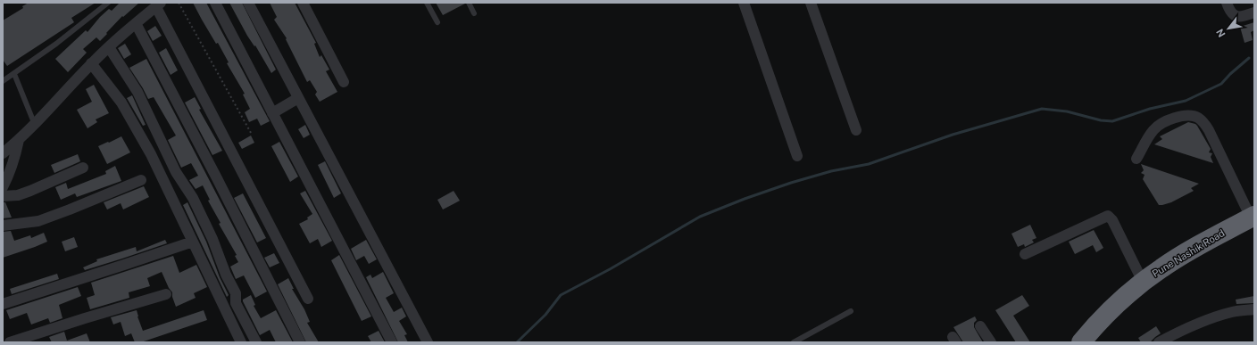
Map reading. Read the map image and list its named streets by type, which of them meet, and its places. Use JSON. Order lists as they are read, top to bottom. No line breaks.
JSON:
{"streets":{"highway":["Pune Nashik Road"]},"north":"bottom left"}
